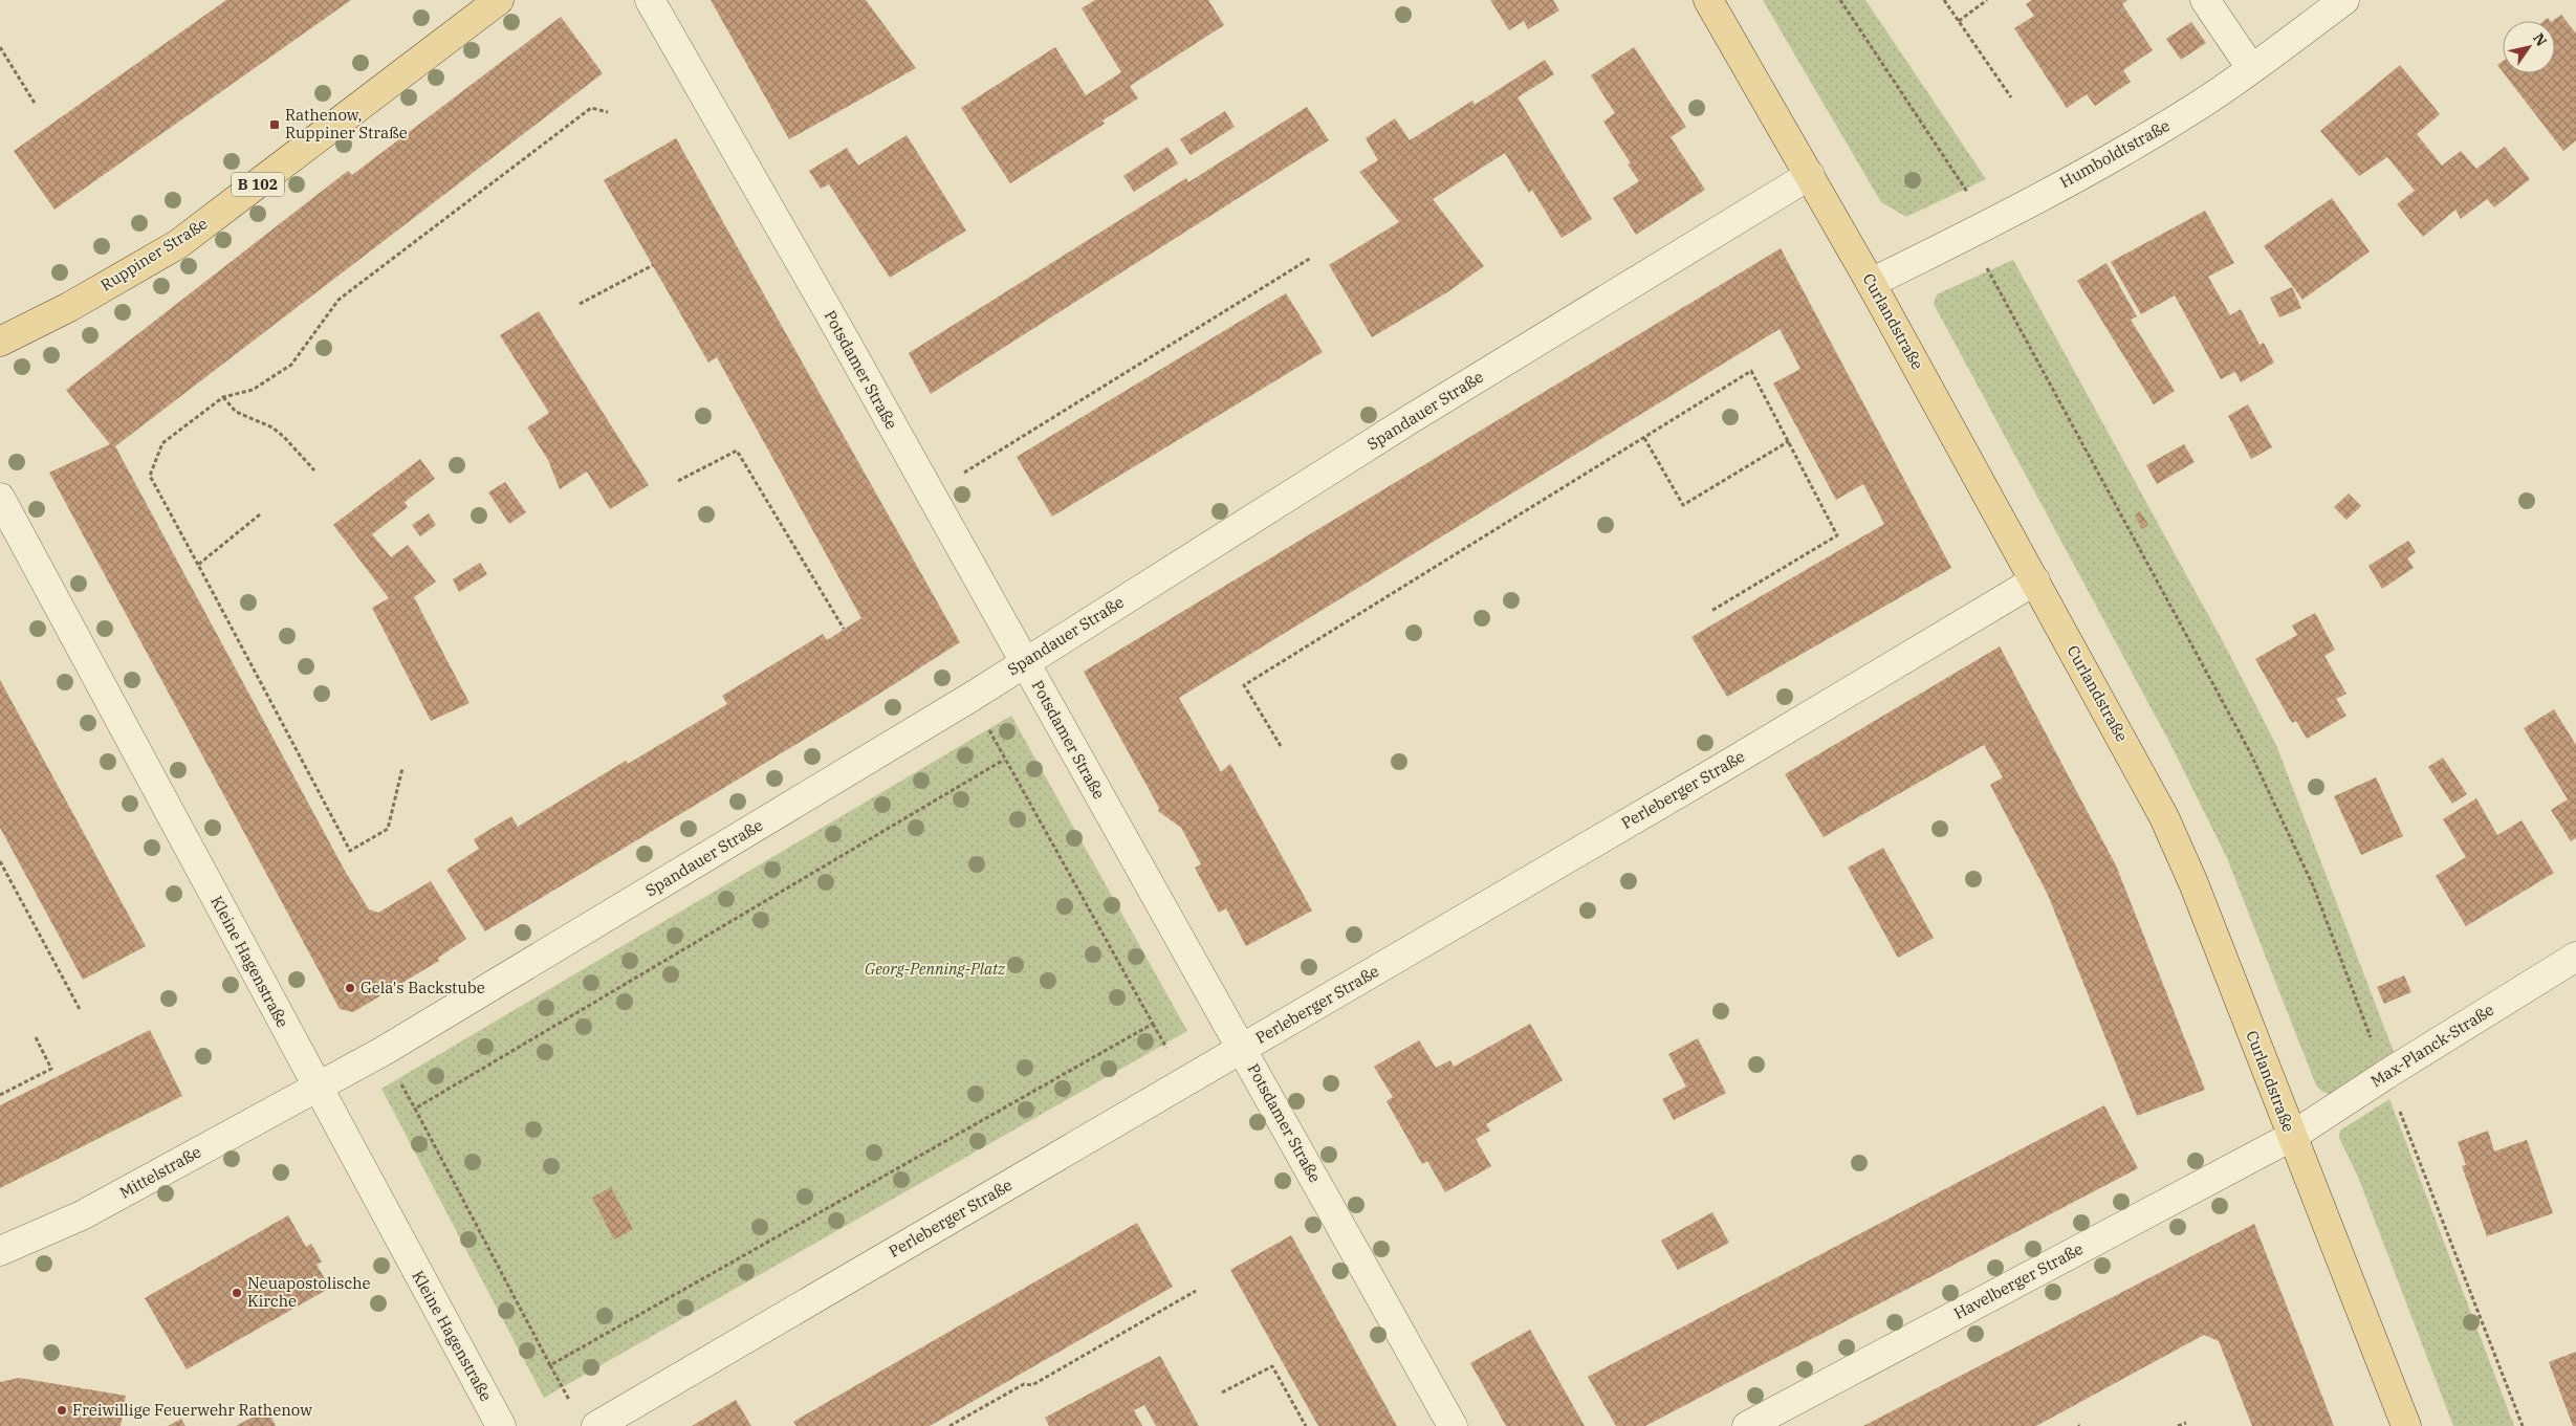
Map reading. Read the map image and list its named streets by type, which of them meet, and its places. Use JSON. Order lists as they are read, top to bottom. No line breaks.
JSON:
{"streets":{"main road":["B 102","Ruppiner Straße","Curlandstraße"],"street":["Humboldtstraße","Potsdamer Straße","Spandauer Straße","Perleberger Straße","Kleine Hagenstraße","Max-Planck-Straße","Mittelstraße","Havelberger Straße"]},"crossings":[["Humboldtstraße","Curlandstraße"],["Curlandstraße","Spandauer Straße"],["Curlandstraße","Perleberger Straße"],["Curlandstraße","Max-Planck-Straße"],["Curlandstraße","Havelberger Straße"],["Potsdamer Straße","Spandauer Straße"],["Potsdamer Straße","Perleberger Straße"],["Spandauer Straße","Kleine Hagenstraße"],["Spandauer Straße","Mittelstraße"],["Kleine Hagenstraße","Mittelstraße"],["Max-Planck-Straße","Havelberger Straße"]],"parks":["Georg-Penning-Platz"],"places":{"transit":["Rathenow, Ruppiner Straße"],"other":["Gela's Backstube","Neuapostolische Kirche","Freiwillige Feuerwehr Rathenow"]},"north":"top right"}
